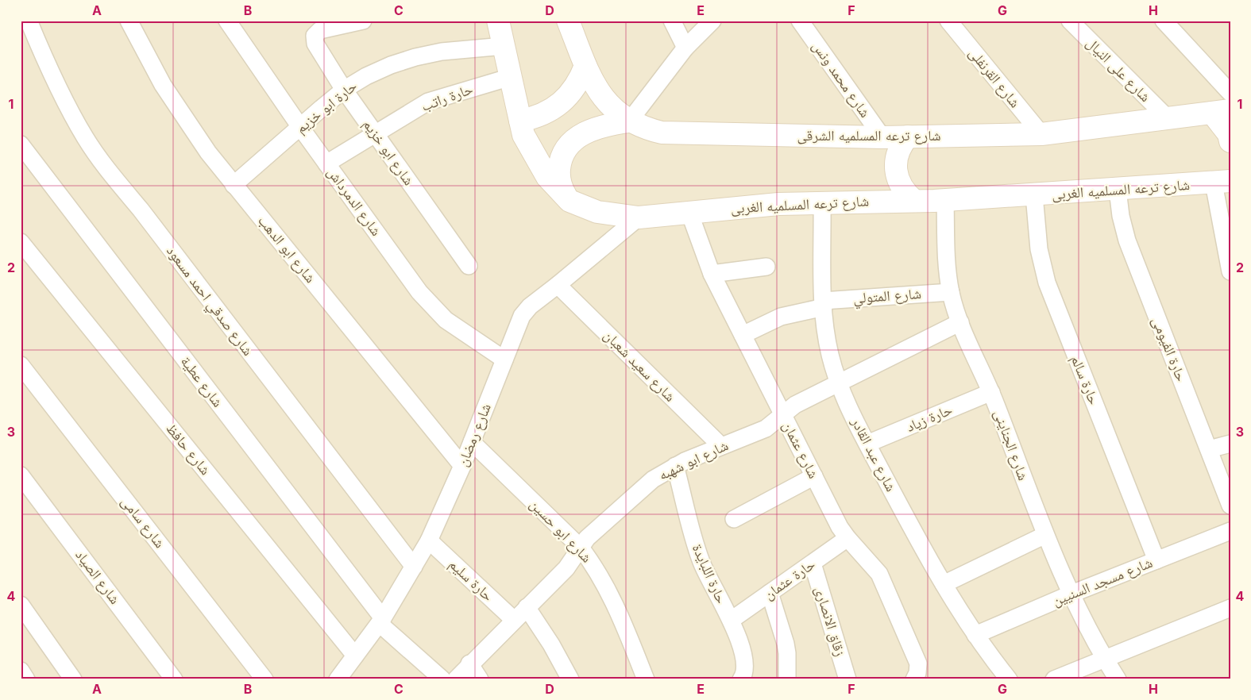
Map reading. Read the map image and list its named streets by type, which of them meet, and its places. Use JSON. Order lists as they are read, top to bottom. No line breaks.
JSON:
{"streets":{"street":["شارع على النيال","شارع القرنفلى","شارع محمد ونس","حارة راتب","حارة ابو خزيم","شارع ترعه المسلميه الشرقى","شارع ابو خزيم","شارع ترعه المسلميه الغربى","شارع الدمرداش","شارع ابو الدهب","شارع المتولي","شارع صدقي احمد مسعود","حارة الفيومى","شارع سعيد شعبان","حارة سالم","شارع عطية","حارة زياد","شارع رمضان","شارع الجناينى","شارع حافظ","شارع عثمان","شارع عبد القادر","شارع ابو شهبه","شارع سامى","شارع ابو حسين","حارة اللبايدة","شارع الصياد","حارة عثمان","حارة سليم","شارع مسجد السنيين","زقاق الانصارى"]},"crossings":[["شارع على النيال","شارع ترعه المسلميه الشرقى"],["شارع القرنفلى","شارع ترعه المسلميه الشرقى"],["شارع محمد ونس","شارع ترعه المسلميه الشرقى"],["حارة راتب","شارع ابو خزيم"],["حارة راتب","شارع ترعه المسلميه الغربى"],["حارة راتب","شارع الدمرداش"],["حارة ابو خزيم","شارع ابو خزيم"],["حارة ابو خزيم","شارع ترعه المسلميه الغربى"],["حارة ابو خزيم","شارع الدمرداش"],["حارة ابو خزيم","شارع ابو الدهب"],["شارع ترعه المسلميه الغربى","حارة الفيومى"],["شارع ترعه المسلميه الغربى","حارة سالم"],["شارع ترعه المسلميه الغربى","شارع رمضان"],["شارع ترعه المسلميه الغربى","شارع الجناينى"],["شارع ترعه المسلميه الغربى","شارع عثمان"],["شارع ترعه المسلميه الغربى","شارع عبد القادر"],["شارع الدمرداش","شارع رمضان"],["شارع ابو الدهب","شارع رمضان"],["شارع المتولي","شارع الجناينى"],["شارع المتولي","شارع عثمان"],["شارع المتولي","شارع عبد القادر"],["شارع صدقي احمد مسعود","شارع رمضان"],["شارع سعيد شعبان","شارع رمضان"],["شارع سعيد شعبان","شارع ابو شهبه"],["حارة سالم","شارع مسجد السنيين"],["شارع عطية","شارع رمضان"],["حارة زياد","شارع الجناينى"],["حارة زياد","شارع عبد القادر"],["شارع رمضان","شارع حافظ"],["شارع رمضان","شارع ابو حسين"],["شارع رمضان","حارة سليم"],["شارع الجناينى","شارع ابو شهبه"],["شارع الجناينى","شارع مسجد السنيين"],["شارع عثمان","شارع ابو شهبه"],["شارع عثمان","حارة عثمان"],["شارع عبد القادر","شارع ابو شهبه"],["شارع عبد القادر","شارع مسجد السنيين"],["شارع ابو شهبه","شارع ابو حسين"],["شارع ابو شهبه","حارة اللبايدة"],["شارع ابو شهبه","حارة سليم"],["حارة اللبايدة","حارة عثمان"],["حارة عثمان","زقاق الانصارى"]],"grid":{"columns":["A","B","C","D","E","F","G","H"],"rows":["1","2","3","4"]}}
